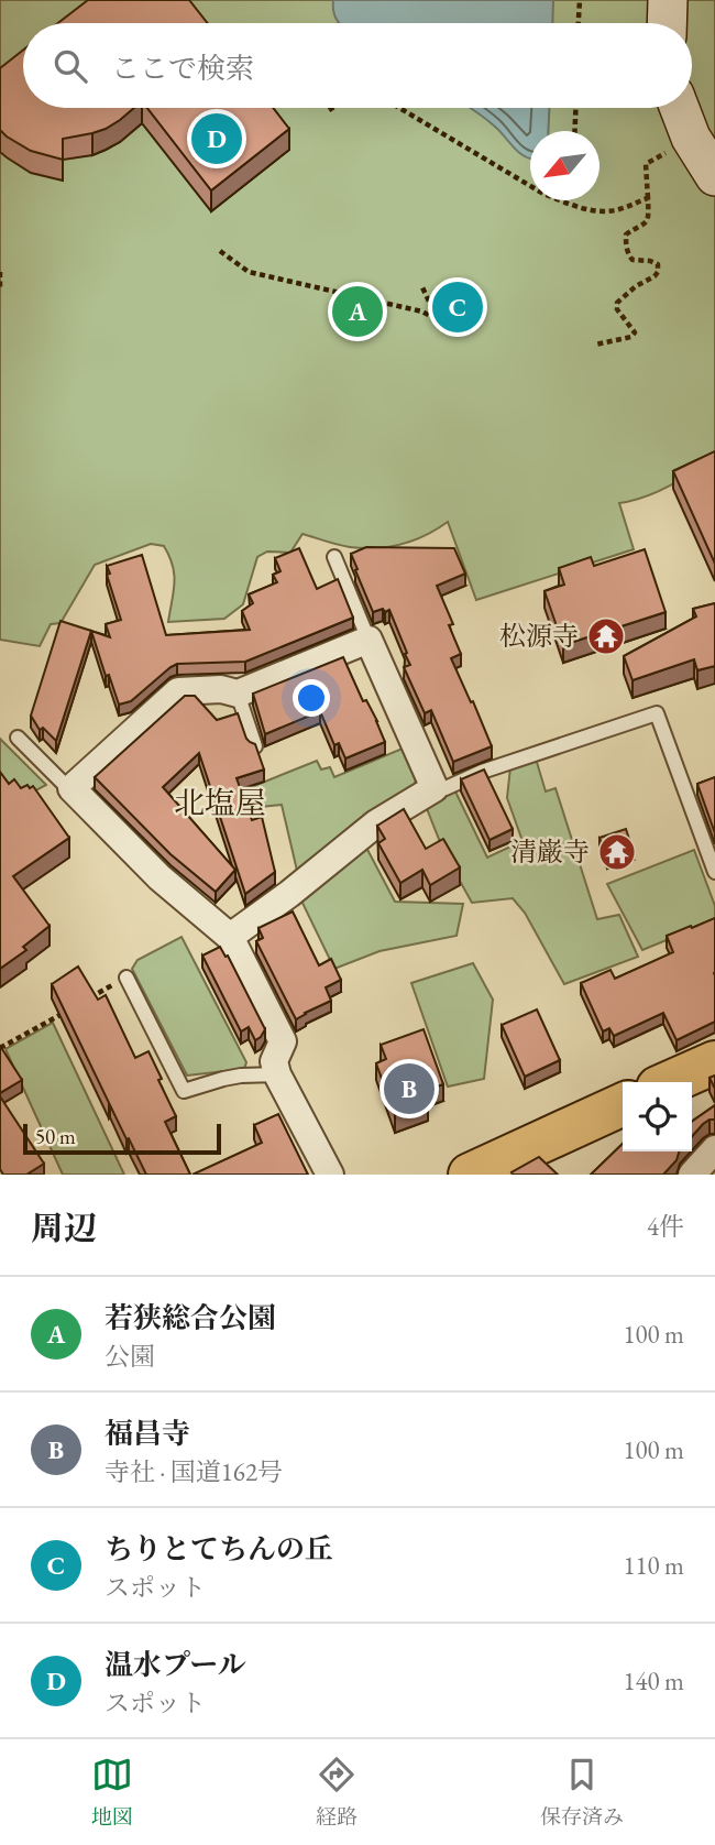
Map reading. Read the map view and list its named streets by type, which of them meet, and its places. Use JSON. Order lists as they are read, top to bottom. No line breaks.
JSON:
{"districts":["北塩屋"],"places":{"temple":["松源寺","清巌寺"]},"scale_bar":"50 m","north":"bottom left","page":{"search":"ここで検索","pins":["D","C","A","B"],"scale":"50 m","heading":["周辺","4件"],"list":[{"mark":"A","name":"若狭総合公園","note":"公園","value":"100 m"},{"mark":"B","name":"福昌寺","note":"寺社 · 国道162号","value":"100 m"},{"mark":"C","name":"ちりとてちんの丘","note":"スポット","value":"110 m"},{"mark":"D","name":"温水プール","note":"スポット","value":"140 m"}],"nav":["地図","経路","保存済み"]}}
